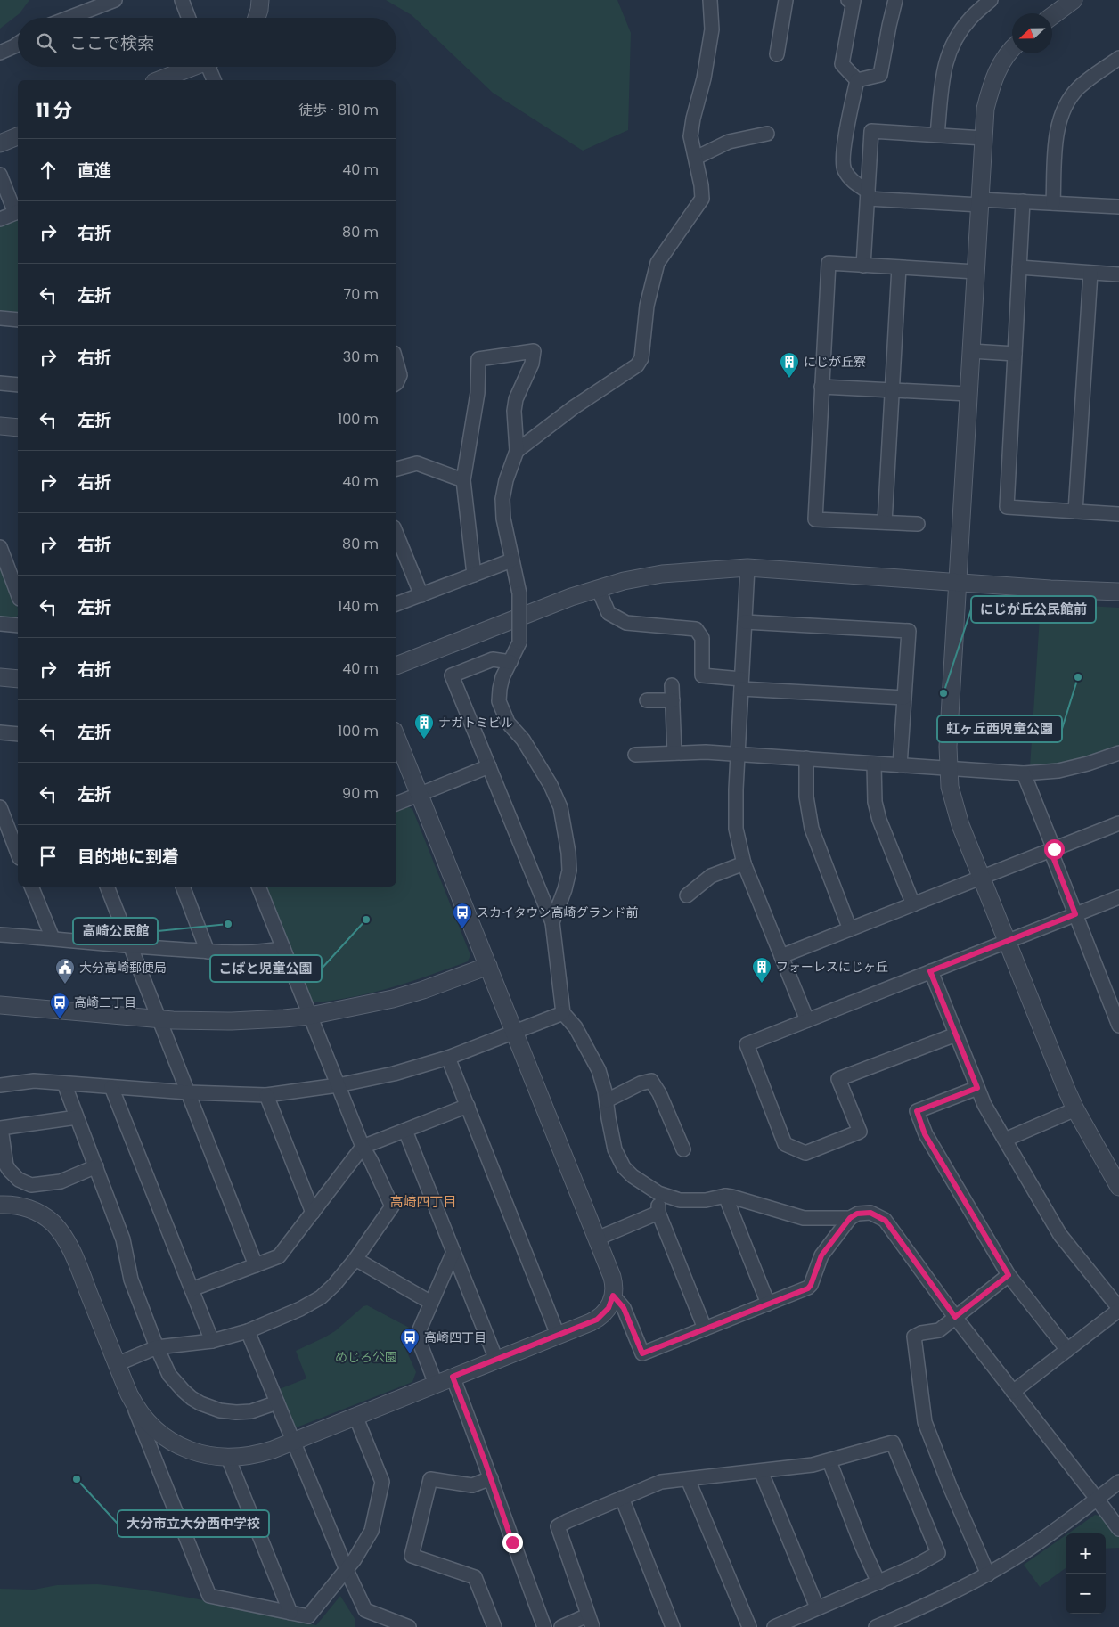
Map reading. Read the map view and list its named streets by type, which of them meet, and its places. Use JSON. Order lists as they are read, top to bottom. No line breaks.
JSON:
{"districts":["高崎四丁目"],"parks":["めじろ公園"],"places":{"building":["にじが丘寮","ナガトミビル","フォーレスにじヶ丘"],"other":["虹ヶ丘西児童公園","にじが丘公民館前","こばと児童公園","高崎公民館","大分市立大分西中学校"],"bus stop":["スカイタウン高崎グランド前","高崎三丁目","高崎四丁目"],"public building":["大分高崎郵便局"]},"north":"left","page":{"search":"ここで検索","heading":["11 分","徒歩 · 810 m"],"list":[["直進","40 m"],["右折","80 m"],["左折","70 m"],["右折","30 m"],["左折","100 m"],["右折","40 m"],["右折","80 m"],["左折","140 m"],["右折","40 m"],["左折","100 m"],["左折","90 m"],"目的地に到着"],"map_buttons":["+","−"]}}
